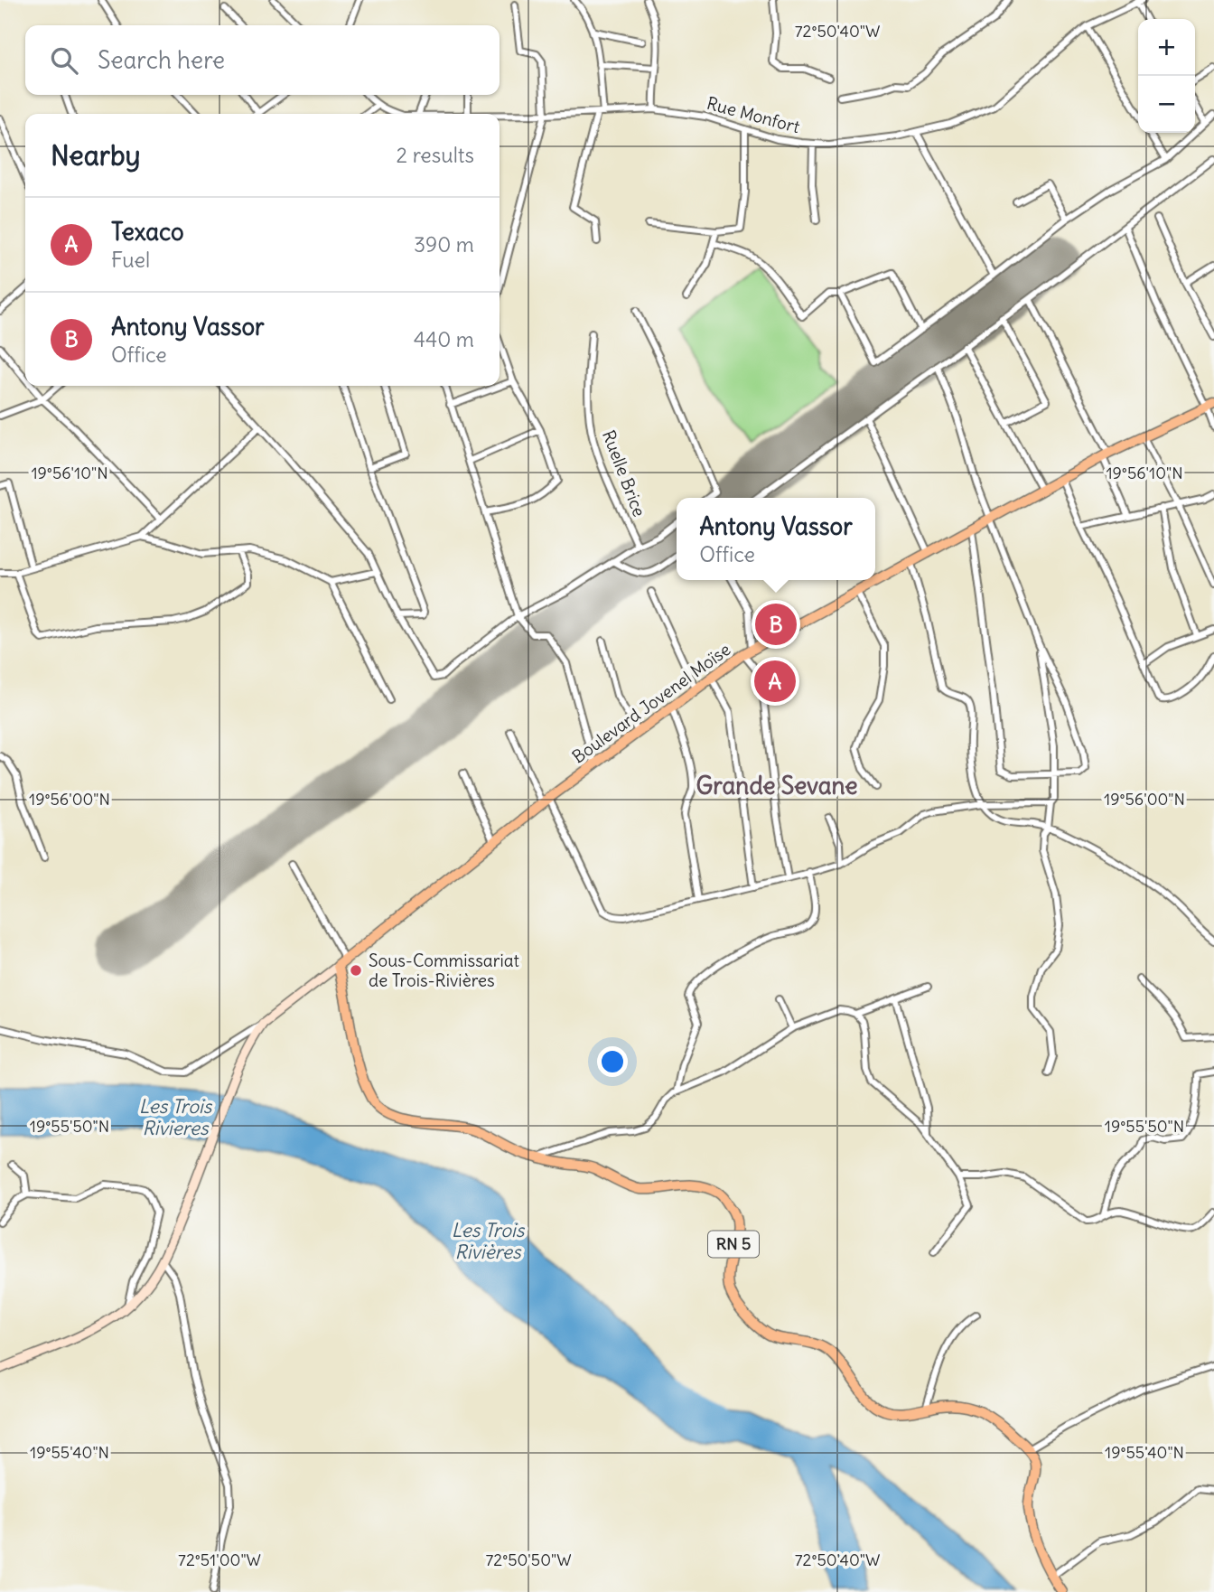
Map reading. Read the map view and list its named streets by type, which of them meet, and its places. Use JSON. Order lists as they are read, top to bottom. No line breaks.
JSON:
{"streets":{"main road":["Boulevard Jovenel Moïse","RN 5"],"street":["Rue Monfort","Ruelle Brice"]},"crossings":[["Boulevard Jovenel Moïse","RN 5"]],"districts":["Grande Sevane"],"water":["Les Trois Rivieres","Les Trois Rivières"],"places":["Sous-Commissariat de Trois-Rivières"],"page":{"map_buttons":["+","−"],"search":"Search here","heading":["Nearby","2 results"],"list":[{"mark":"A","name":"Texaco","note":"Fuel","value":"390 m"},{"mark":"B","name":"Antony Vassor","note":"Office","value":"440 m"}],"popup":["Antony Vassor","Office"],"pins":["B","A"]},"coordinates":["72°50'40\"W","19°56'10\"N","19°56'00\"N","19°55'50\"N","19°55'40\"N","72°51'00\"W","72°50'50\"W"]}
